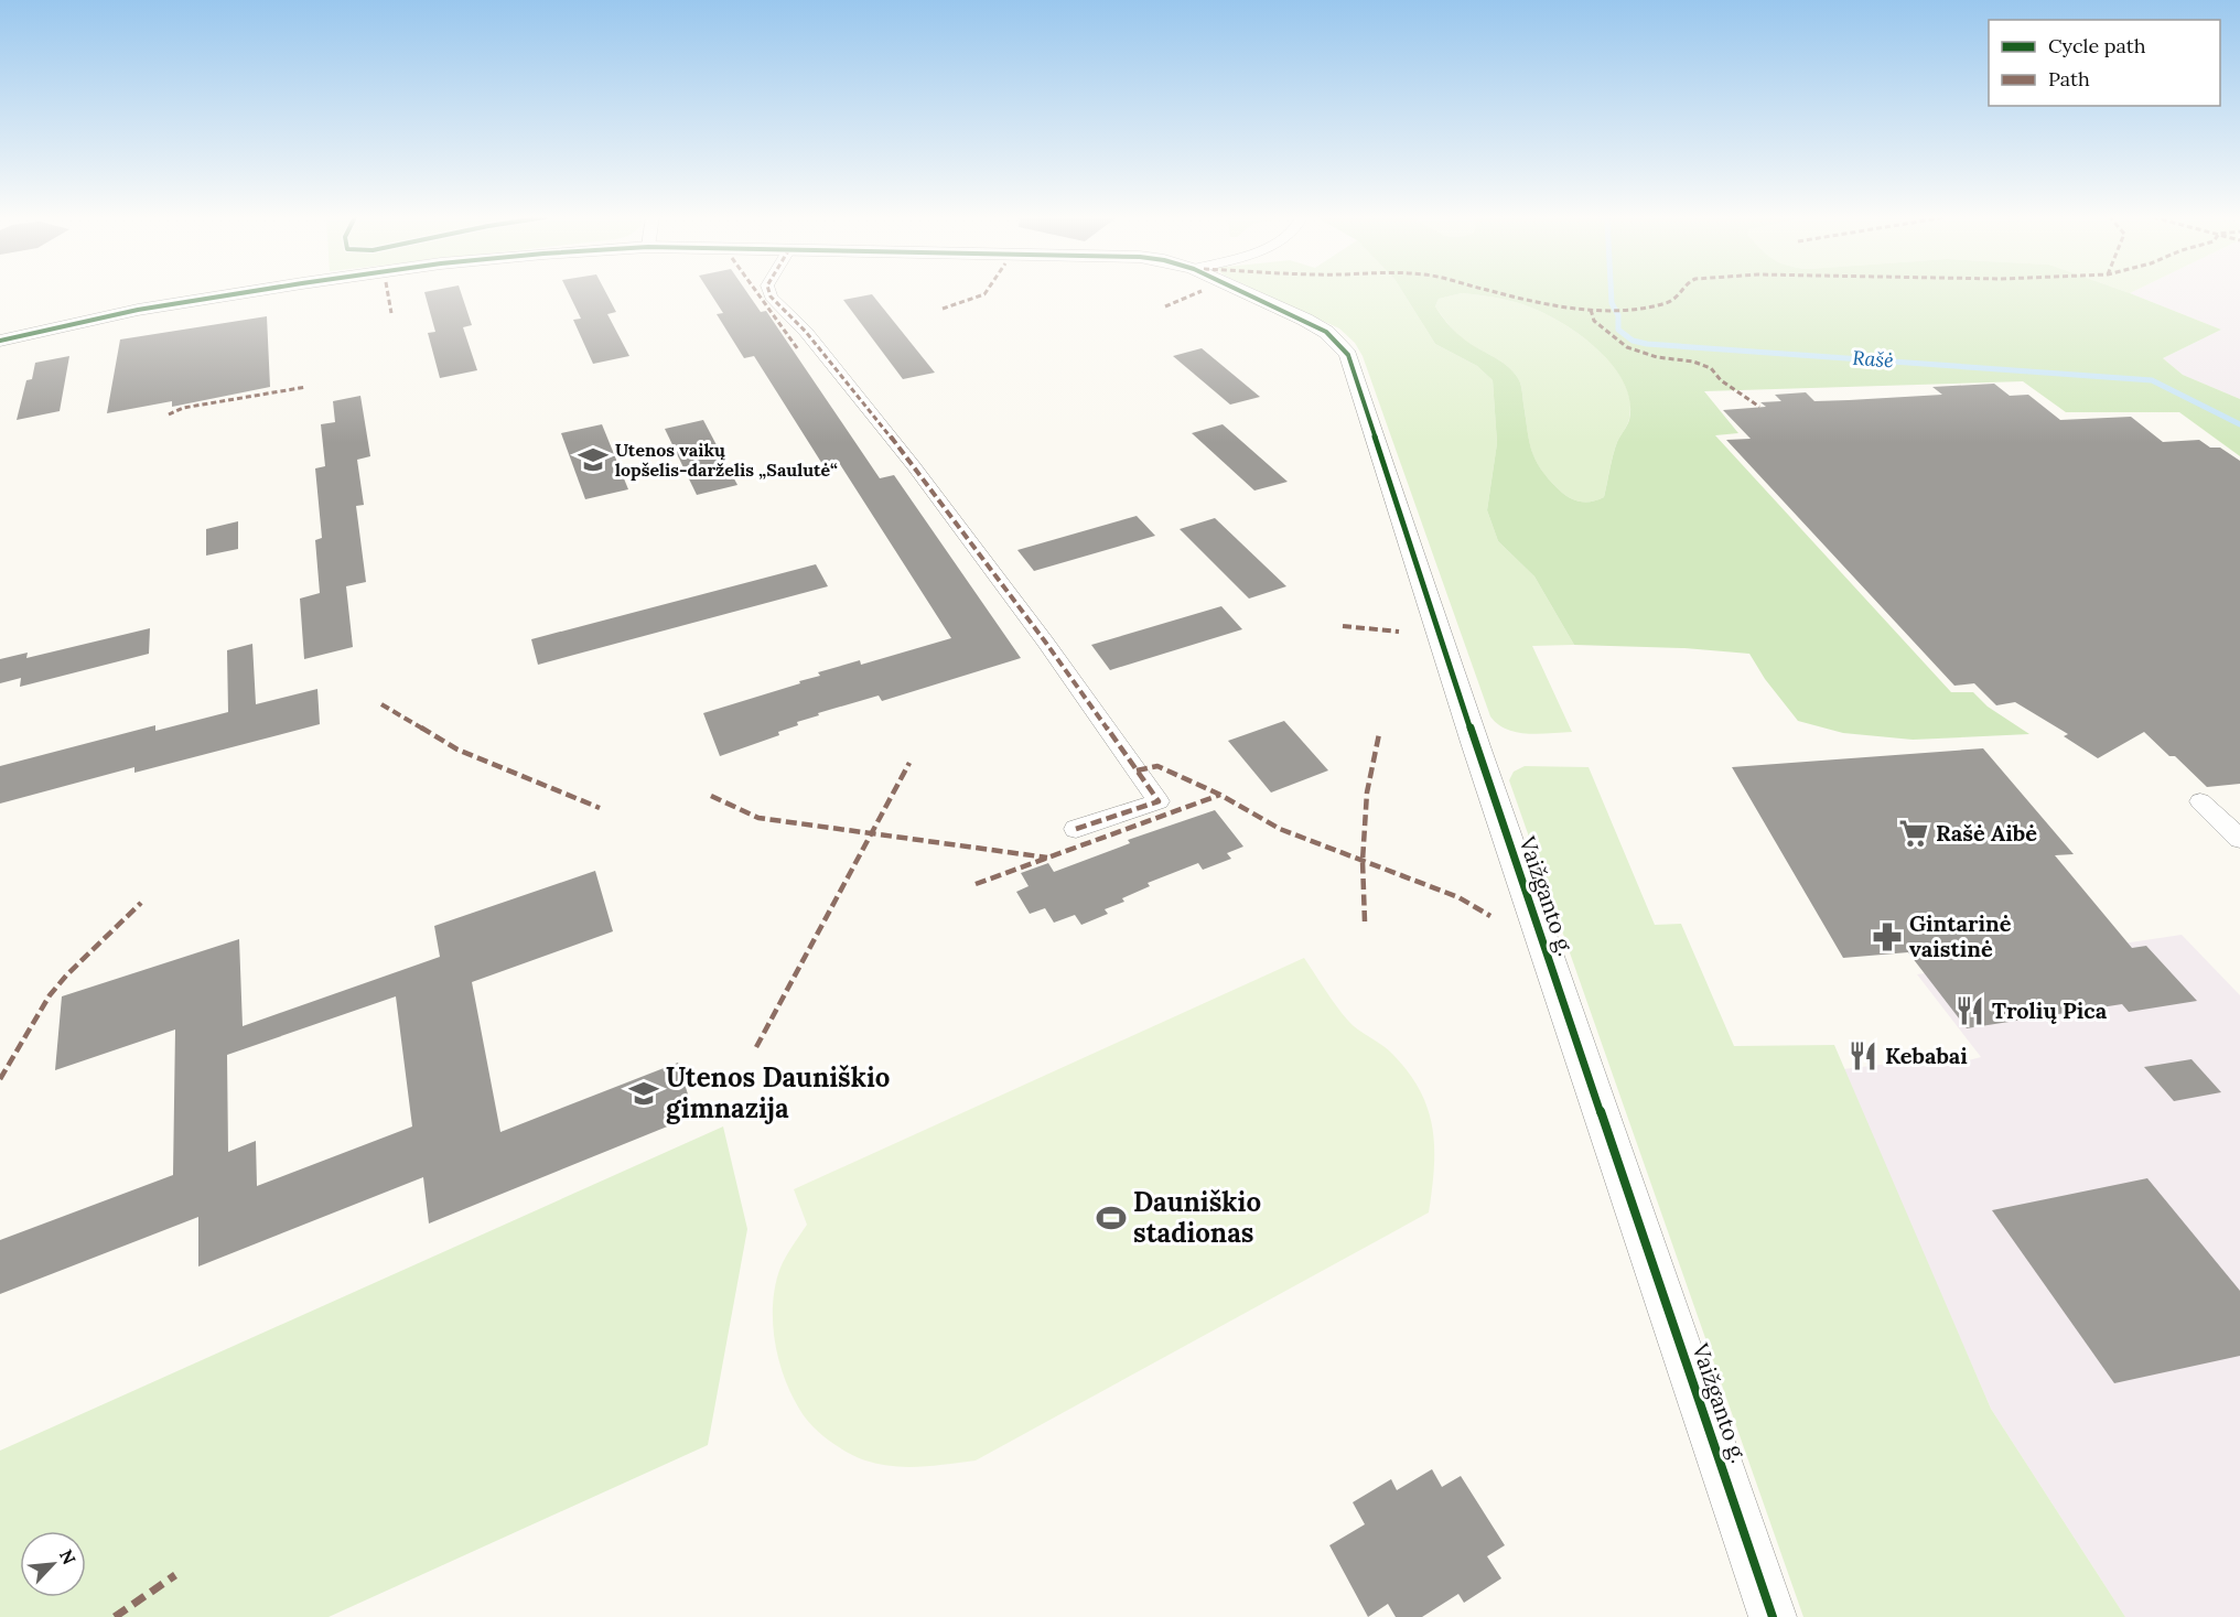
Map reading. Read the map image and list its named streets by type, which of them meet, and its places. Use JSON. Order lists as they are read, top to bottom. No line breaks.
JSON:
{"streets":{"street":["Vaižganto g."]},"water":["Rašė"],"places":{"school or university":["Utenos vaikų lopšelis-darželis „Saulutė“","Utenos Dauniškio gimnazija"],"supermarket":["Rašė Aibė"],"pharmacy":["Gintarinė vaistinė"],"restaurant":["Trolių Pica","Kebabai"],"sports":["Dauniškio stadionas"]},"legend":["Cycle path","Path"],"north":"top right"}
